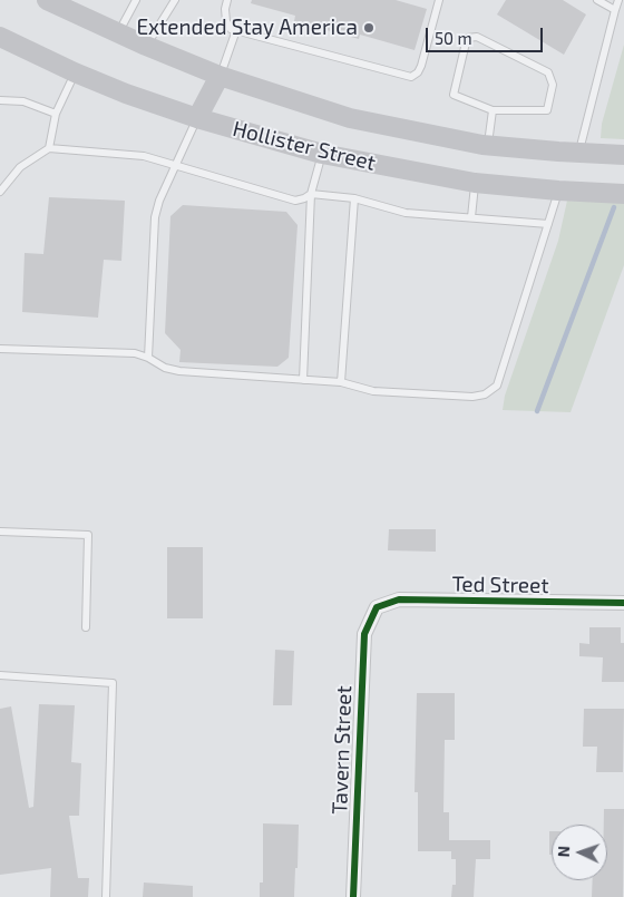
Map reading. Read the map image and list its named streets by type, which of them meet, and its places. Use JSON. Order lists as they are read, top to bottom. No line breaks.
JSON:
{"streets":{"main road":["Hollister Street"],"street":["Ted Street","Tavern Street"]},"crossings":[["Ted Street","Tavern Street"]],"places":["Extended Stay America"],"scale_bar":"50 m","north":"left"}
